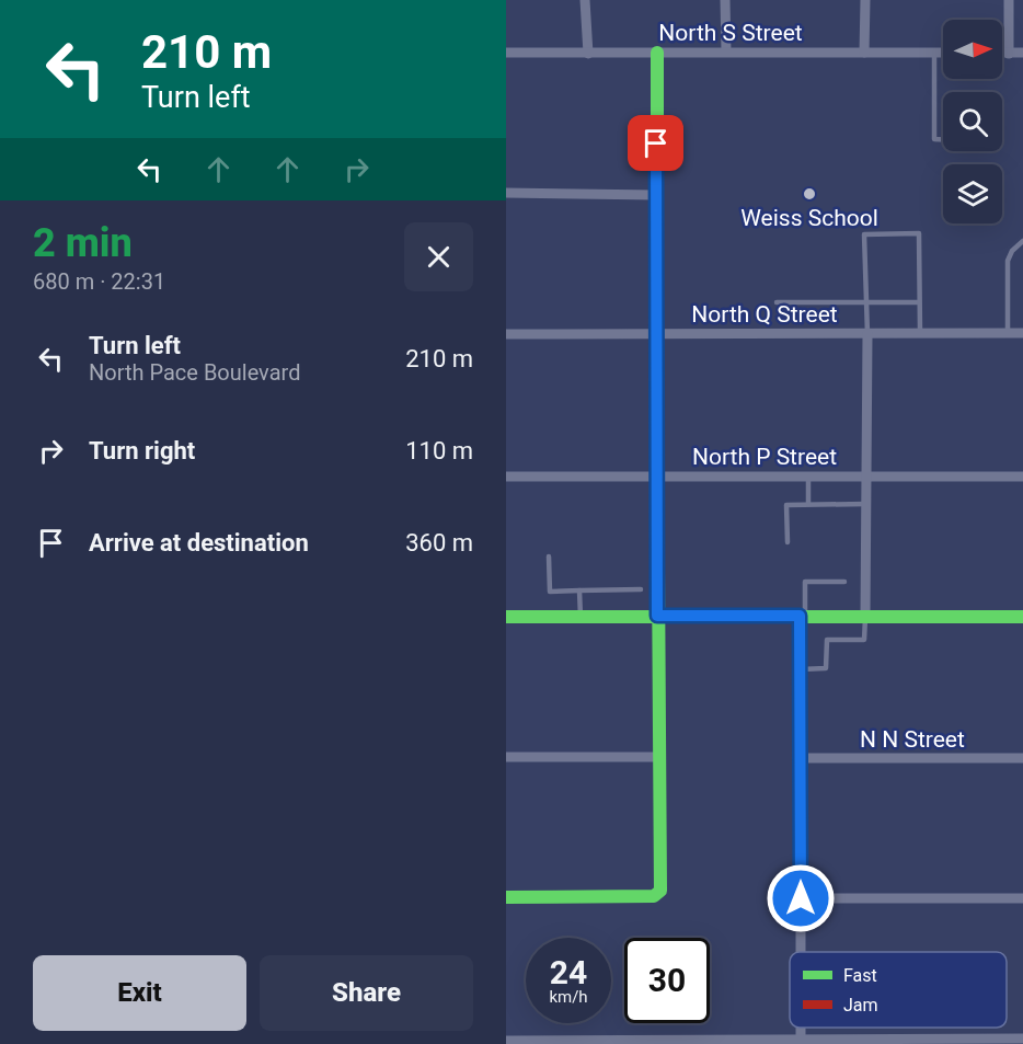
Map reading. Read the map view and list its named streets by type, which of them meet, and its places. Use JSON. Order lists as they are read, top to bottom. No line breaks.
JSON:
{"streets":{"street":["North S Street","North Q Street","North P Street","N N Street"]},"places":["Weiss School"],"legend":["Fast","Jam"],"north":"right","page":{"turn":["210 m","Turn left"],"heading":["2 min","680 m · 22:31"],"list":[{"name":"Turn left","note":"North Pace Boulevard","value":"210 m"},{"name":"Turn right","value":"110 m"},{"name":"Arrive at destination","value":"360 m"}],"speed":"24 km/h","limit":"30","buttons":["Exit","Share"]}}
